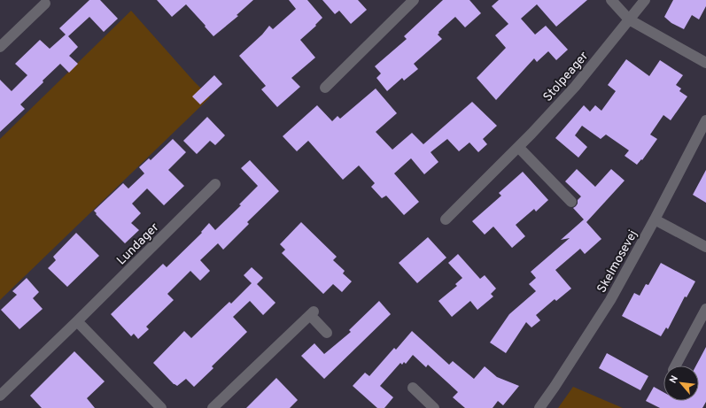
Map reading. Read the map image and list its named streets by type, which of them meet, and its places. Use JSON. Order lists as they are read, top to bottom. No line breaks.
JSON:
{"streets":{"street":["Stolpeager","Lundager","Skelmosevej"]},"north":"top left"}
